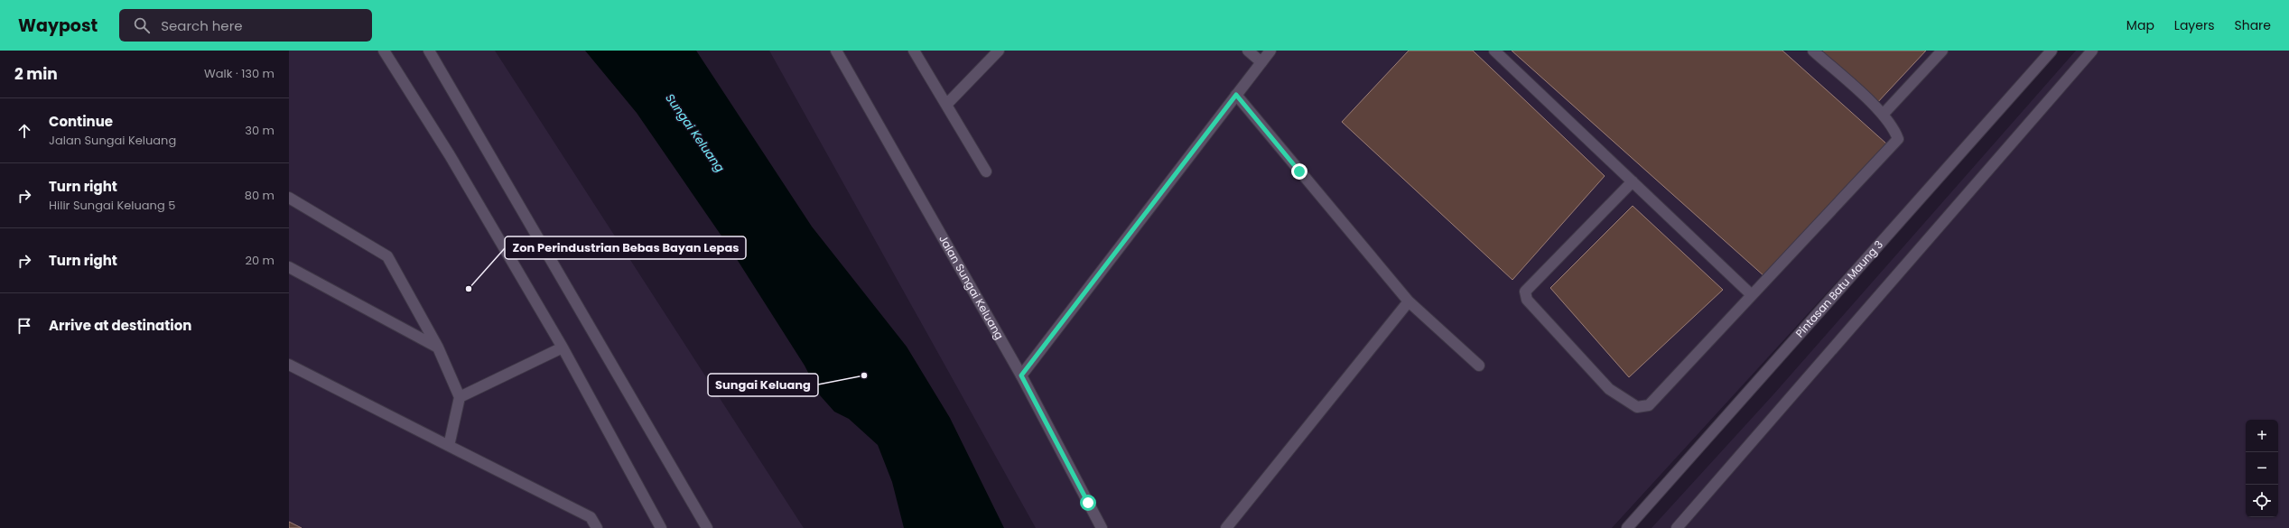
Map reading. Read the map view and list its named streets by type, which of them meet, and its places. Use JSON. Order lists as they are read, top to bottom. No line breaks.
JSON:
{"streets":{"street":["Jalan Sungai Keluang","Pintasan Batu Maung 3"]},"water":["Sungai Keluang"],"places":["Zon Perindustrian Bebas Bayan Lepas","Sungai Keluang"],"page":{"header":"Waypost","search":"Search here","nav":["Map","Layers","Share"],"heading":["2 min","Walk · 130 m"],"list":[["Continue","Jalan Sungai Keluang","30 m"],["Turn right","Hilir Sungai Keluang 5","80 m"],["Turn right","20 m"],"Arrive at destination"],"map_buttons":["+","−"]}}
